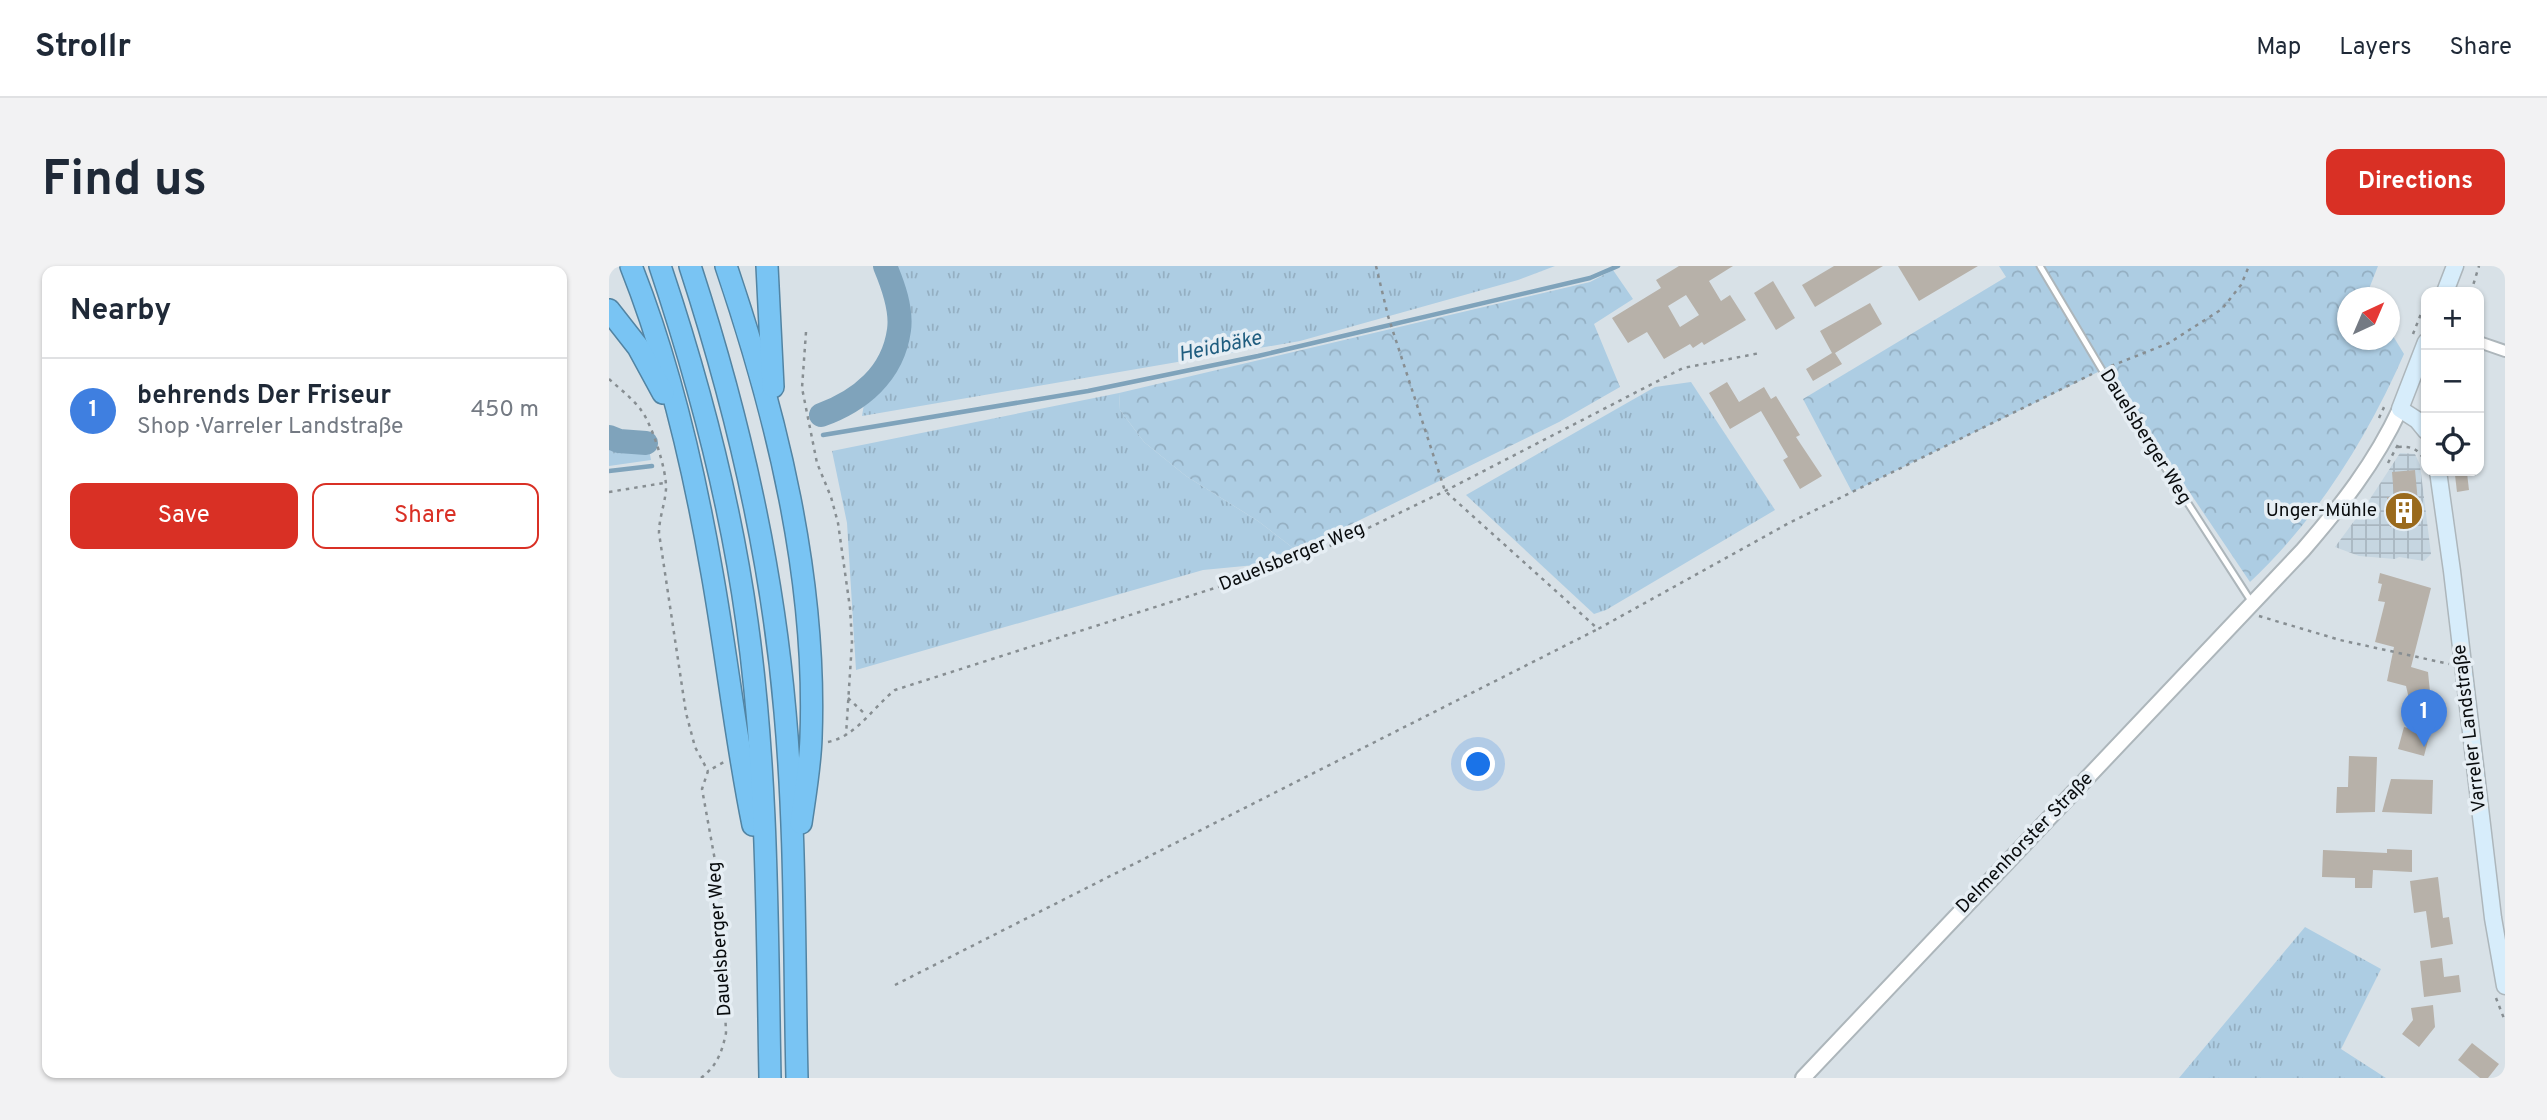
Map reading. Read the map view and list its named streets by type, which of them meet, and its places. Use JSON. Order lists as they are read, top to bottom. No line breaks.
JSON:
{"streets":{"main road":["Varreler Landstraße"],"street":["Delmenhorster Straße"],"lane":["Dauelsberger Weg"]},"crossings":[["Dauelsberger Weg","Delmenhorster Straße"]],"water":["Heidbäke"],"places":{"building":["Unger-Mühle"]},"north":"top right","page":{"header":"Strollr","nav":["Map","Layers","Share"],"buttons":["Directions",["Save","Share"]],"title":"Find us","heading":"Nearby","map_buttons":["+","−"],"list":[{"mark":"1","name":"behrends Der Friseur","note":"Shop · Varreler Landstraße","value":"450 m"}],"pins":"1"}}
